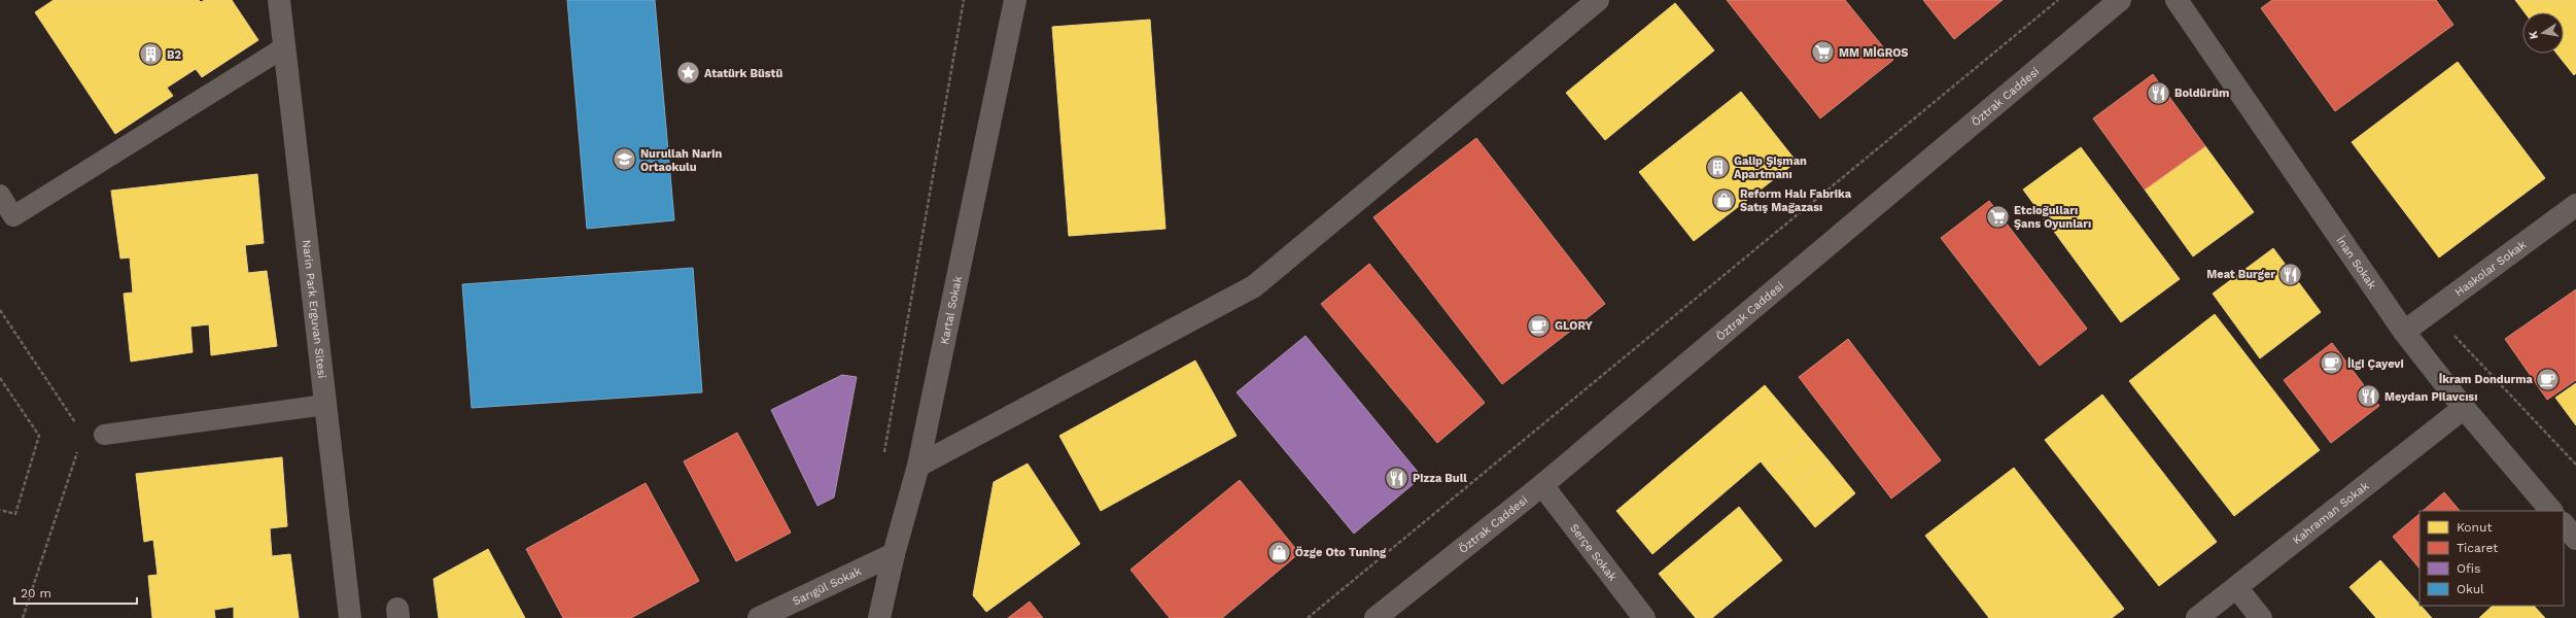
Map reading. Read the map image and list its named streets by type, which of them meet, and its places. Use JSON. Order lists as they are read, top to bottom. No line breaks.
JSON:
{"streets":{"main road":["Öztrak Caddesi"],"street":["İnan Sokak","Haskolar Sokak","Narin Park Erguvan Sitesi","Kartal Sokak","Kahraman Sokak","Serçe Sokak","Sarıgül Sokak"]},"crossings":[["Öztrak Caddesi","Serçe Sokak"],["İnan Sokak","Haskolar Sokak"],["İnan Sokak","Kahraman Sokak"],["Kartal Sokak","Sarıgül Sokak"]],"places":{"supermarket":["MM MİGROS","Etcioğulları Şans Oyunları"],"building":["B2","Galip Şişman Apartmanı"],"place":["Atatürk Büstü"],"restaurant":["Boldürüm","Meat Burger","Meydan Pilavcısı","Pizza Bull"],"school or university":["Nurullah Narin Ortaokulu"],"shop":["Reform Halı Fabrika Satış Mağazası","Özge Oto Tuning"],"cafe":["GLORY","İlgi Çayevi","İkram Dondurma"]},"legend":["Konut","Ticaret","Ofis","Okul"],"scale_bar":"20 m","north":"left"}
